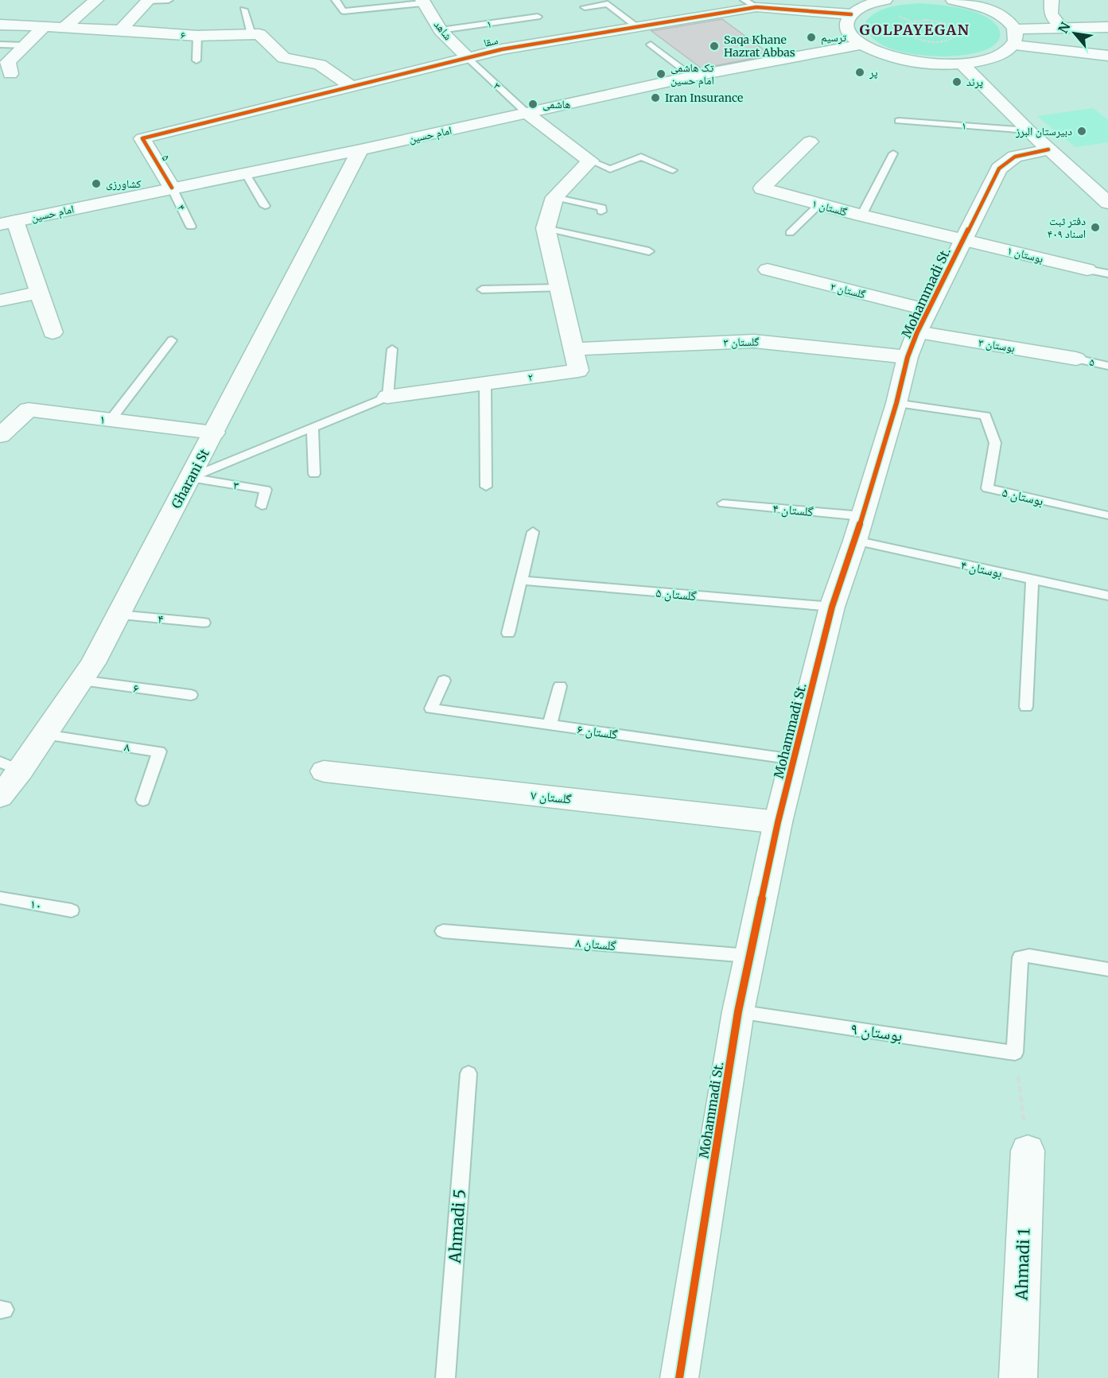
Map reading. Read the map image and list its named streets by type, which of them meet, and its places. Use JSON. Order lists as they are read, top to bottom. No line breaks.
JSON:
{"streets":{"street":["۱","شاهد","۶","سقا","امام حسین","۵","گلستان ۱","بوستان ۱","گلستان ۲","Mohammadi St.","گلستان ۳","بوستان ۳","۲","Gharani St","گلستان ۷","Ahmadi 1"],"lane":["۳","۴","بوستان ۵","گلستان ۴","بوستان ۴","گلستان ۵","گلستان ۶","۸","۱۰","گلستان ۸","بوستان ۹","Ahmadi 5"]},"crossings":[["۱","شاهد"],["۱","Gharani St"],["شاهد","سقا"],["شاهد","۳"],["۶","Gharani St"],["سقا","۳"],["سقا","۵"],["۳","امام حسین"],["۳","۲"],["۳","Gharani St"],["امام حسین","۵"],["امام حسین","۴"],["امام حسین","Gharani St"],["۵","۴"],["۵","بوستان ۳"],["۴","Gharani St"],["گلستان ۱","بوستان ۱"],["گلستان ۱","Mohammadi St."],["بوستان ۱","Mohammadi St."],["گلستان ۲","Mohammadi St."],["گلستان ۲","گلستان ۳"],["گلستان ۲","بوستان ۳"],["Mohammadi St.","گلستان ۳"],["Mohammadi St.","بوستان ۳"],["Mohammadi St.","بوستان ۵"],["Mohammadi St.","گلستان ۴"],["Mohammadi St.","بوستان ۴"],["Mohammadi St.","گلستان ۵"],["Mohammadi St.","گلستان ۶"],["Mohammadi St.","گلستان ۷"],["Mohammadi St.","گلستان ۸"],["Mohammadi St.","بوستان ۹"],["گلستان ۳","بوستان ۳"],["گلستان ۳","۲"],["۲","Gharani St"],["Gharani St","۸"],["گلستان ۴","بوستان ۴"]],"districts":["GOLPAYEGAN"],"places":["ترسیم","Saqa Khane Hazrat Abbas","پر","تک هاشمی امام حسین","پرند","Iran Insurance","هاشمی","دبیرستان البرز","کشاورزی","دفتر ثبت اسناد ۴۰۹"],"north":"top left"}
